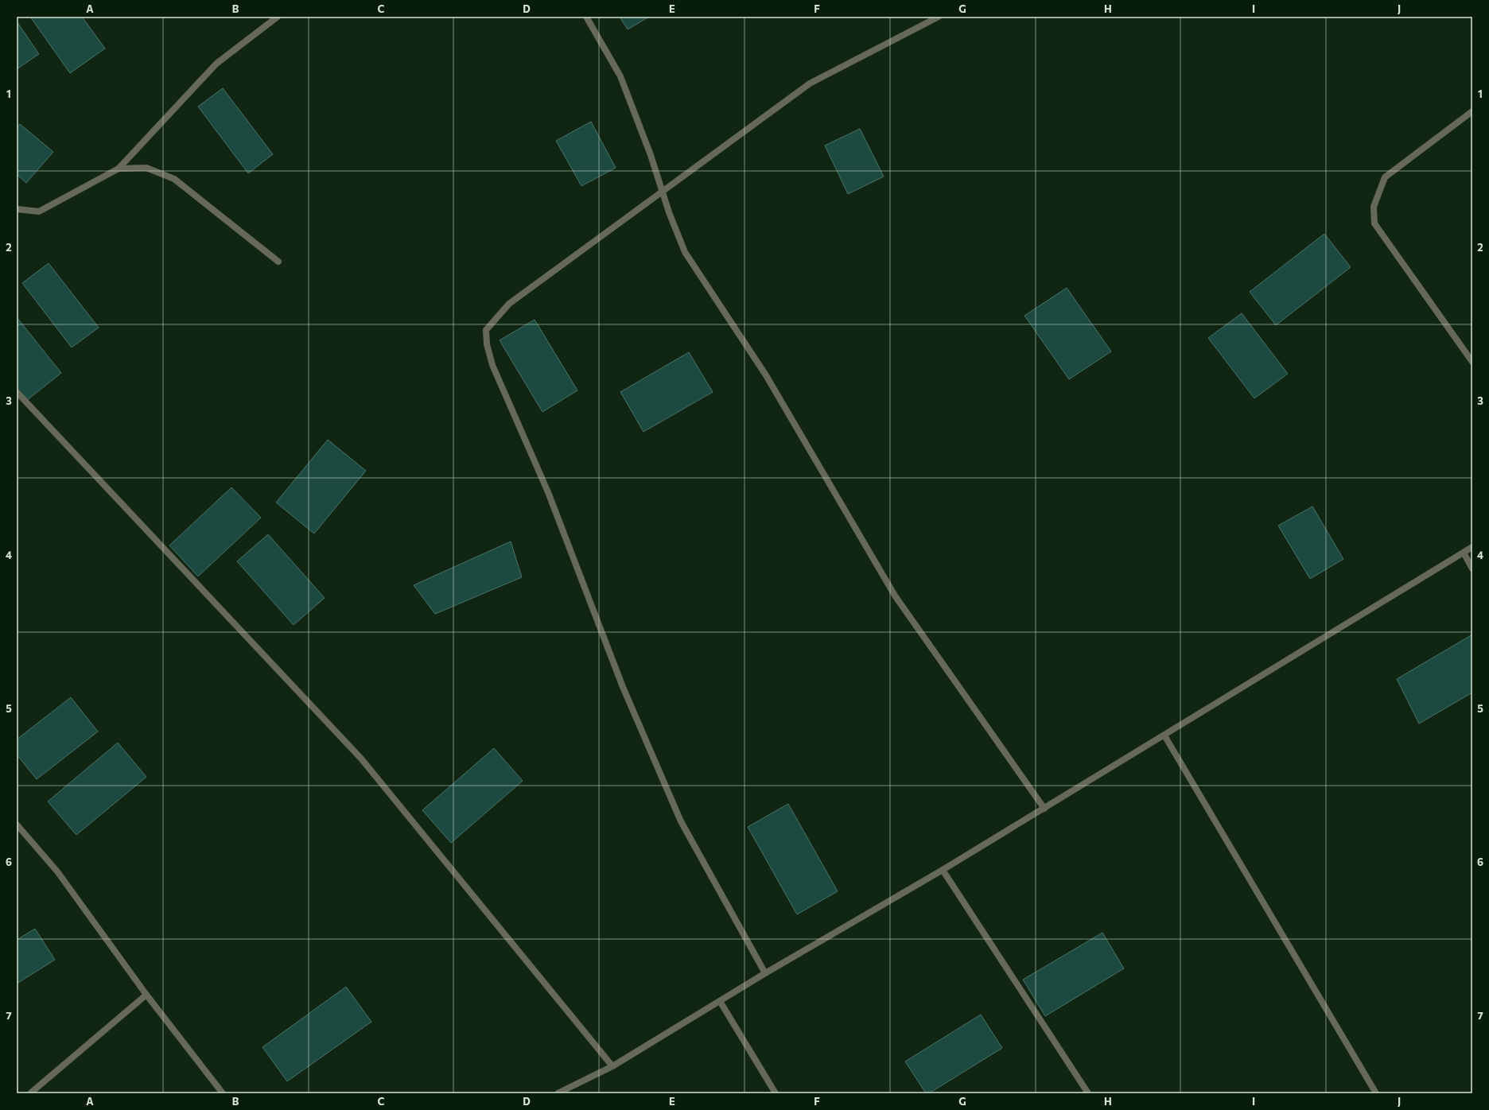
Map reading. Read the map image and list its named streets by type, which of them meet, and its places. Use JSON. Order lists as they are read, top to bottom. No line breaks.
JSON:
{"grid":{"columns":["A","B","C","D","E","F","G","H","I","J"],"rows":["1","2","3","4","5","6","7"]}}
